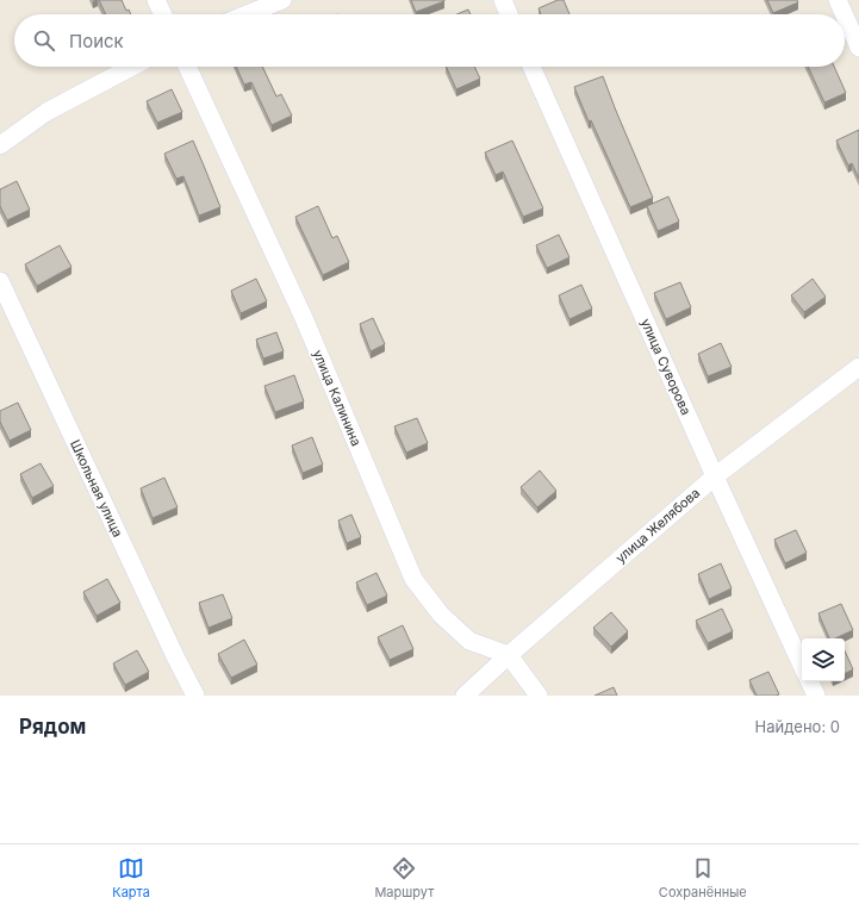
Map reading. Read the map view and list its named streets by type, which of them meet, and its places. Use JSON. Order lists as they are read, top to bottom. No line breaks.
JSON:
{"streets":{"street":["улица Суворова","улица Калинина","Школьная улица","улица Желябова"]},"crossings":[["улица Суворова","улица Желябова"],["улица Калинина","улица Желябова"]],"page":{"search":"Поиск","heading":["Рядом","Найдено: 0"],"nav":["Карта","Маршрут","Сохранённые"]}}
